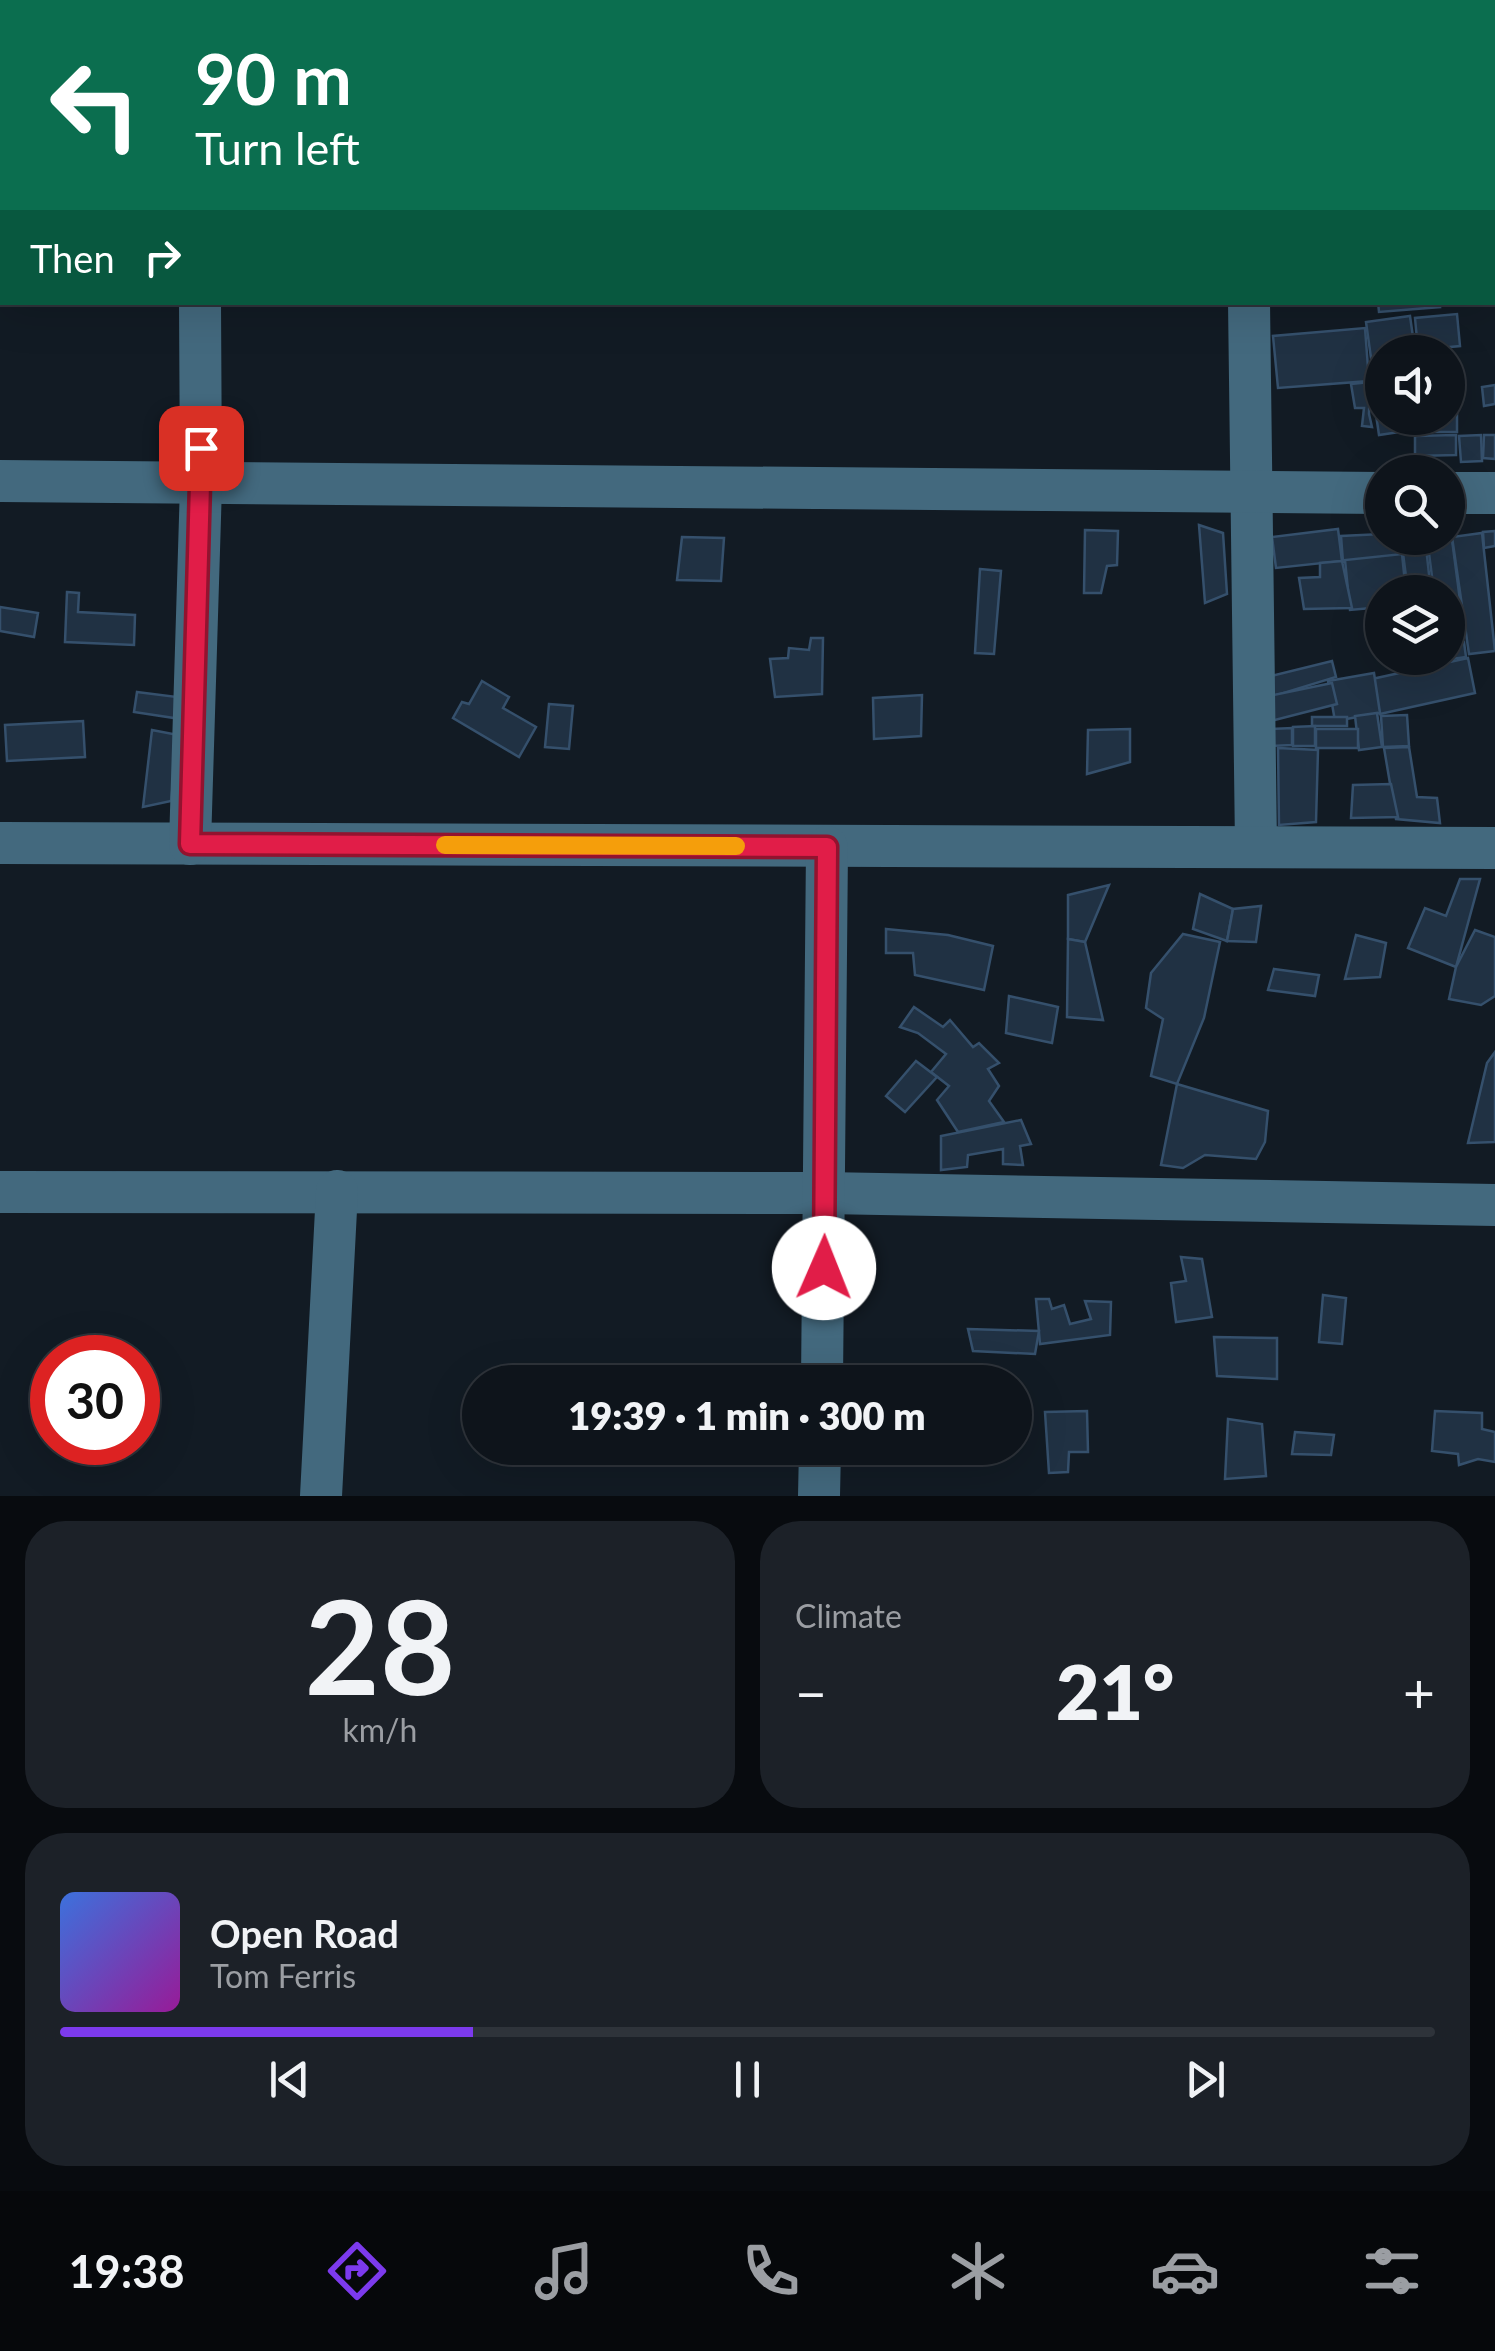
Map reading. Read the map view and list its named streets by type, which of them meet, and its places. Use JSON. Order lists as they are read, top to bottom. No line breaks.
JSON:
{"page":{"turn":["90 m","Turn left"],"then":"Then","limit":"30","trip":"19:39 · 1 min · 300 m","tile":[["28","km/h"],"Climate"],"heat":["−","21°","+"],"song":["Open Road","Tom Ferris"],"tabs":"19:38"}}
